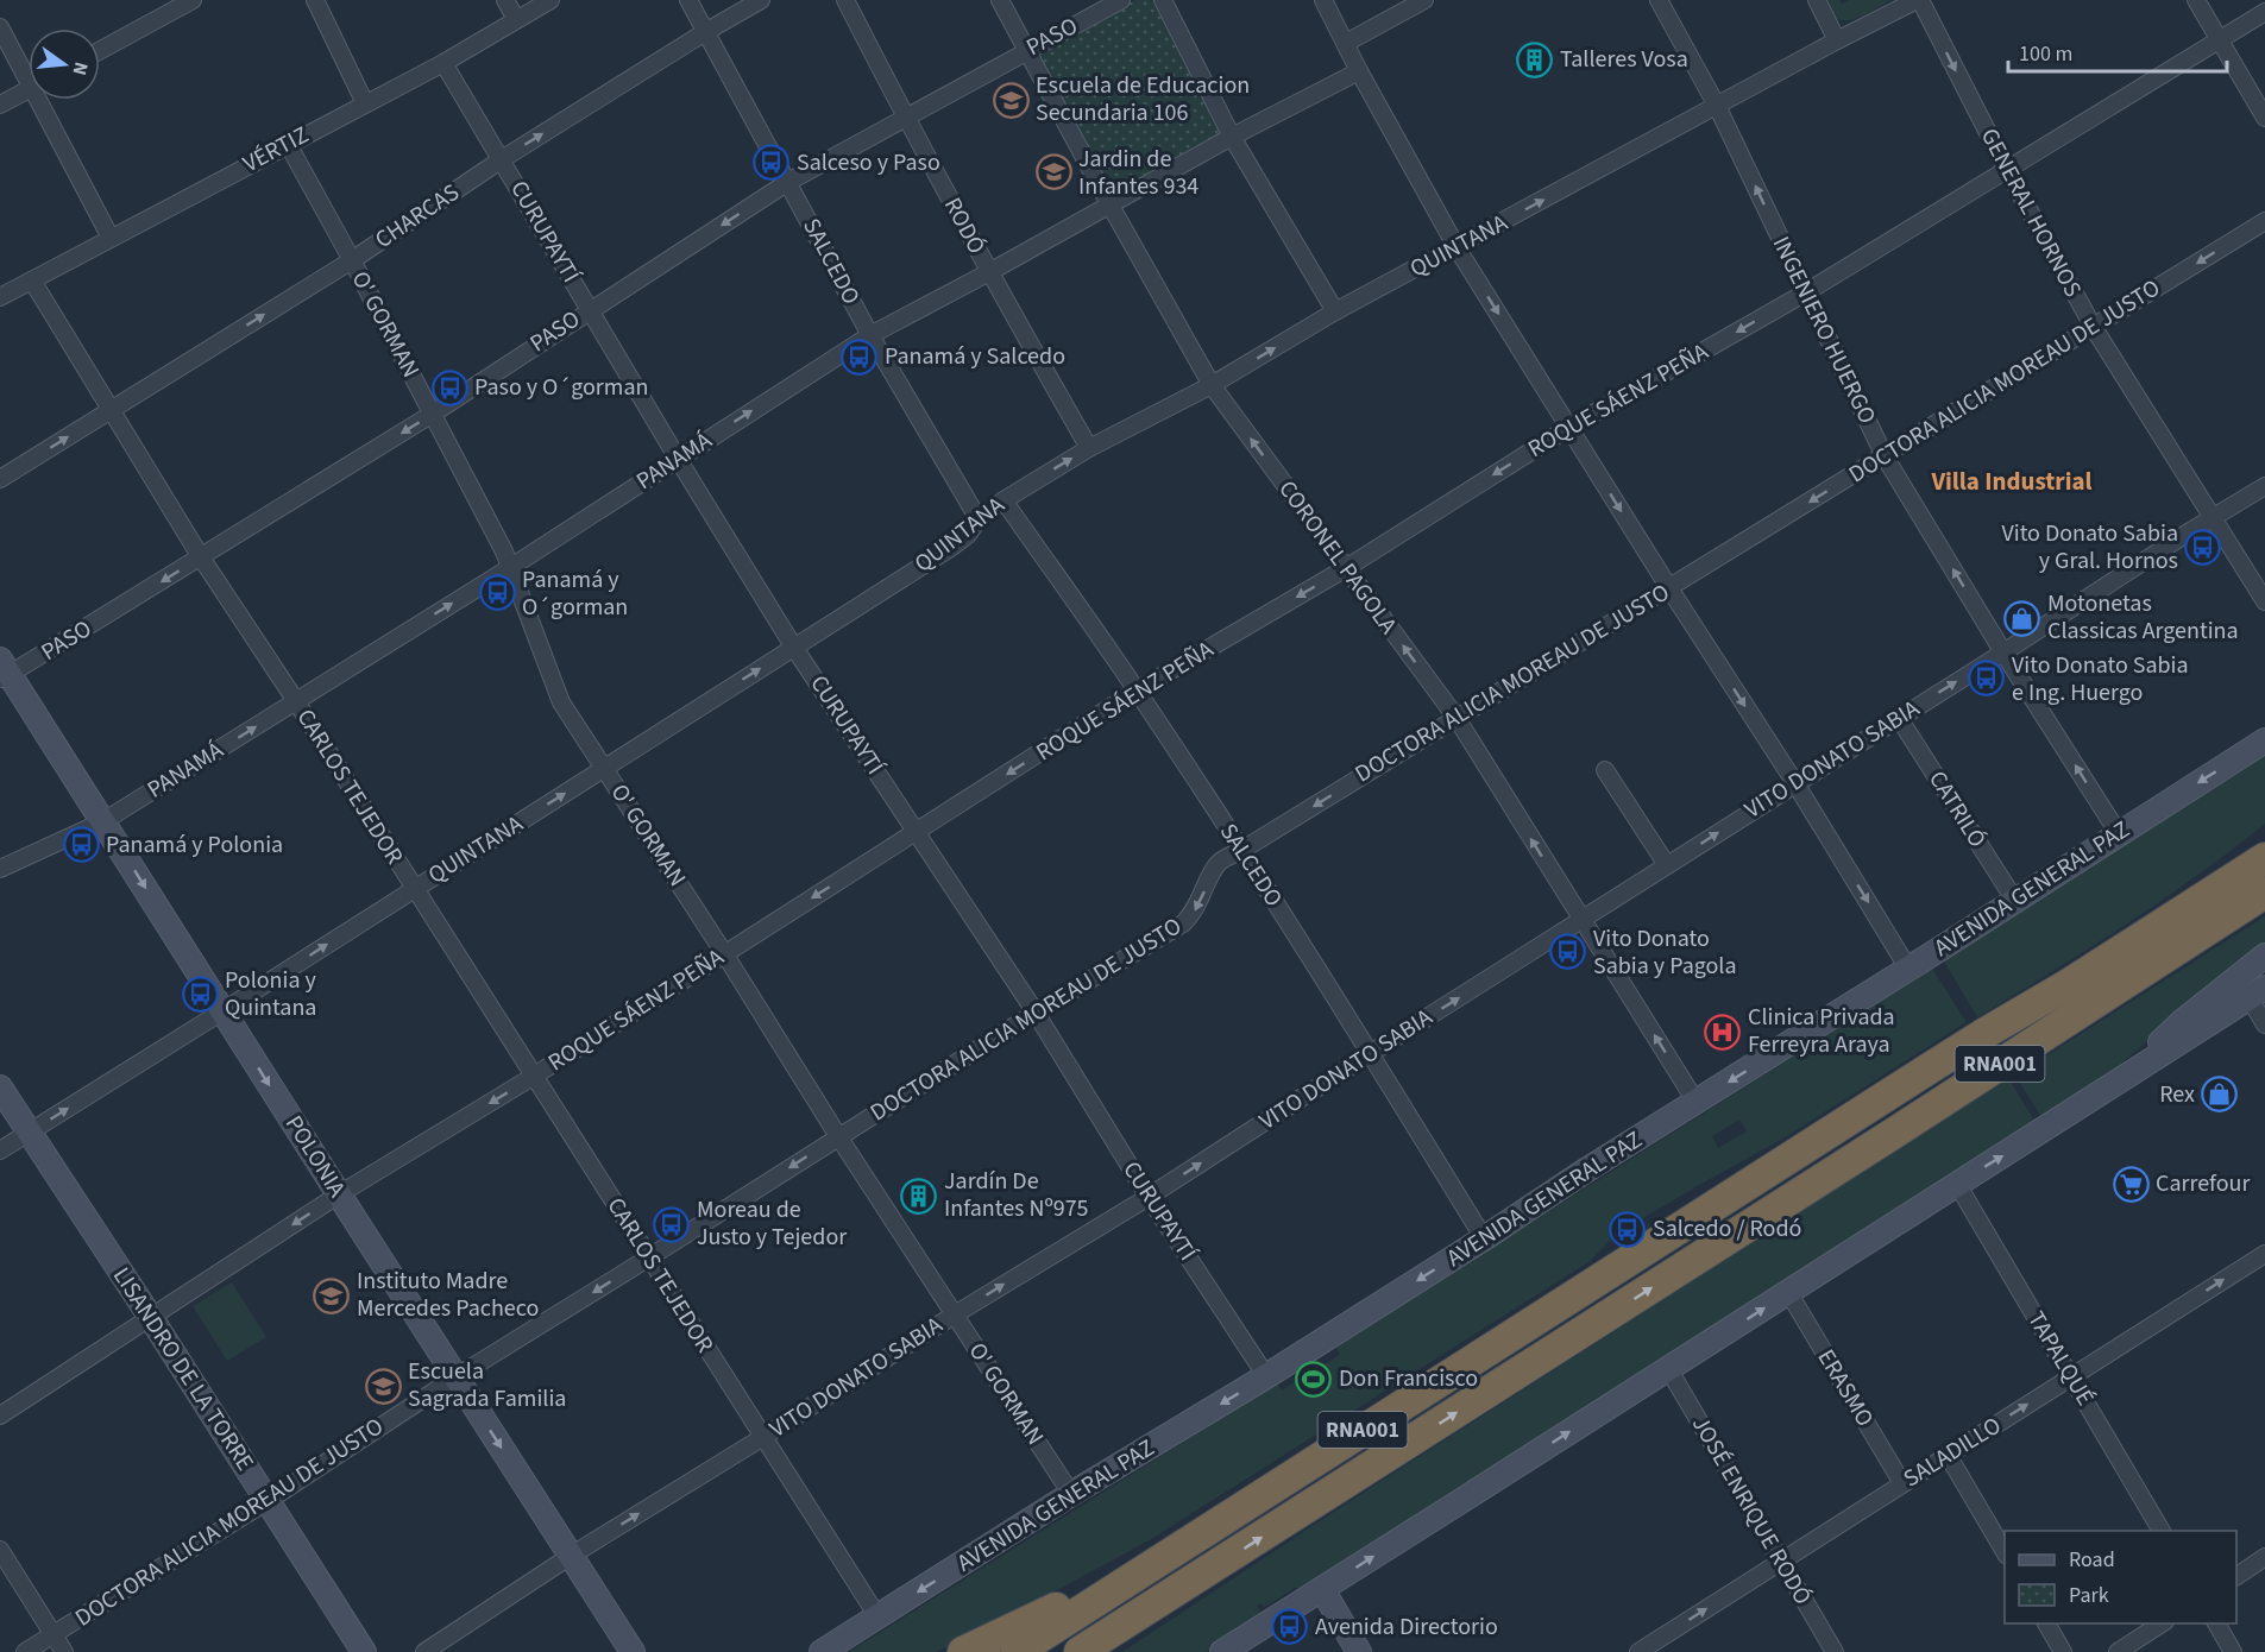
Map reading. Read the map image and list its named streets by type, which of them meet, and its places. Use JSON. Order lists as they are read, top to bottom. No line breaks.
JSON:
{"streets":{"highway":["RNA001"],"street":["PASO","VÉRTIZ","GENERAL HORNOS","CHARCAS","RODÓ","CURUPAYTÍ","QUINTANA","SALCEDO","O' GORMAN","INGENIERO HUERGO","DOCTORA ALICIA MOREAU DE JUSTO","ROQUE SÁENZ PEÑA","PANAMÁ","CORONEL PAGOLA","VITO DONATO SABIA","CARLOS TEJEDOR","CATRILÓ","AVENIDA GENERAL PAZ","POLONIA","TAPALQUÉ","LISANDRO DE LA TORRE","ERASMO","SALADILLO","JOSÉ ENRIQUE RODÓ"]},"crossings":[["PASO","RODÓ"],["PASO","CURUPAYTÍ"],["PASO","SALCEDO"],["PASO","O' GORMAN"],["PASO","CORONEL PAGOLA"],["PASO","CARLOS TEJEDOR"],["PASO","POLONIA"],["VÉRTIZ","CURUPAYTÍ"],["VÉRTIZ","O' GORMAN"],["VÉRTIZ","CARLOS TEJEDOR"],["GENERAL HORNOS","QUINTANA"],["GENERAL HORNOS","DOCTORA ALICIA MOREAU DE JUSTO"],["GENERAL HORNOS","ROQUE SÁENZ PEÑA"],["GENERAL HORNOS","VITO DONATO SABIA"],["CHARCAS","CURUPAYTÍ"],["CHARCAS","SALCEDO"],["CHARCAS","O' GORMAN"],["CHARCAS","CARLOS TEJEDOR"],["RODÓ","QUINTANA"],["RODÓ","PANAMÁ"],["CURUPAYTÍ","QUINTANA"],["CURUPAYTÍ","DOCTORA ALICIA MOREAU DE JUSTO"],["CURUPAYTÍ","ROQUE SÁENZ PEÑA"],["CURUPAYTÍ","PANAMÁ"],["CURUPAYTÍ","VITO DONATO SABIA"],["CURUPAYTÍ","AVENIDA GENERAL PAZ"],["QUINTANA","SALCEDO"],["QUINTANA","O' GORMAN"],["QUINTANA","INGENIERO HUERGO"],["QUINTANA","CORONEL PAGOLA"],["QUINTANA","CARLOS TEJEDOR"],["QUINTANA","POLONIA"],["QUINTANA","LISANDRO DE LA TORRE"],["SALCEDO","DOCTORA ALICIA MOREAU DE JUSTO"],["SALCEDO","ROQUE SÁENZ PEÑA"],["SALCEDO","PANAMÁ"],["SALCEDO","VITO DONATO SABIA"],["SALCEDO","AVENIDA GENERAL PAZ"],["O' GORMAN","DOCTORA ALICIA MOREAU DE JUSTO"],["O' GORMAN","ROQUE SÁENZ PEÑA"],["O' GORMAN","PANAMÁ"],["O' GORMAN","VITO DONATO SABIA"],["O' GORMAN","AVENIDA GENERAL PAZ"],["INGENIERO HUERGO","DOCTORA ALICIA MOREAU DE JUSTO"],["INGENIERO HUERGO","ROQUE SÁENZ PEÑA"],["INGENIERO HUERGO","VITO DONATO SABIA"],["INGENIERO HUERGO","AVENIDA GENERAL PAZ"],["DOCTORA ALICIA MOREAU DE JUSTO","CORONEL PAGOLA"],["DOCTORA ALICIA MOREAU DE JUSTO","CARLOS TEJEDOR"],["DOCTORA ALICIA MOREAU DE JUSTO","POLONIA"],["DOCTORA ALICIA MOREAU DE JUSTO","LISANDRO DE LA TORRE"],["ROQUE SÁENZ PEÑA","CORONEL PAGOLA"],["ROQUE SÁENZ PEÑA","CARLOS TEJEDOR"],["ROQUE SÁENZ PEÑA","POLONIA"],["ROQUE SÁENZ PEÑA","LISANDRO DE LA TORRE"],["PANAMÁ","CORONEL PAGOLA"],["PANAMÁ","CARLOS TEJEDOR"],["PANAMÁ","POLONIA"],["CORONEL PAGOLA","VITO DONATO SABIA"],["CORONEL PAGOLA","AVENIDA GENERAL PAZ"],["VITO DONATO SABIA","CARLOS TEJEDOR"],["VITO DONATO SABIA","CATRILÓ"],["VITO DONATO SABIA","POLONIA"],["CARLOS TEJEDOR","AVENIDA GENERAL PAZ"],["CATRILÓ","AVENIDA GENERAL PAZ"],["TAPALQUÉ","SALADILLO"],["ERASMO","SALADILLO"],["SALADILLO","JOSÉ ENRIQUE RODÓ"]],"one_way":["PASO","CHARCAS","QUINTANA","INGENIERO HUERGO","DOCTORA ALICIA MOREAU DE JUSTO","ROQUE SÁENZ PEÑA","PANAMÁ","CORONEL PAGOLA","VITO DONATO SABIA","AVENIDA GENERAL PAZ","POLONIA","SALADILLO"],"districts":["Villa Industrial"],"places":{"building":["Talleres Vosa","Jardín De Infantes Nº975"],"school or university":["Escuela de Educacion Secundaria 106","Jardin de Infantes 934","Instituto Madre Mercedes Pacheco","Escuela Sagrada Familia"],"bus stop":["Salceso y Paso","Panamá y Salcedo","Paso y O´gorman","Vito Donato Sabia y Gral. Hornos","Panamá y O´gorman","Vito Donato Sabia e Ing. Huergo","Panamá y Polonia","Vito Donato Sabia y Pagola","Polonia y Quintana","Moreau de Justo y Tejedor","Salcedo / Rodó","Avenida Directorio"],"shop":["Motonetas Classicas Argentina","Rex"],"hospital":["Clinica Privada Ferreyra Araya"],"supermarket":["Carrefour"],"sports":["Don Francisco"]},"legend":["Road","Park"],"scale_bar":"100 m","north":"right"}
